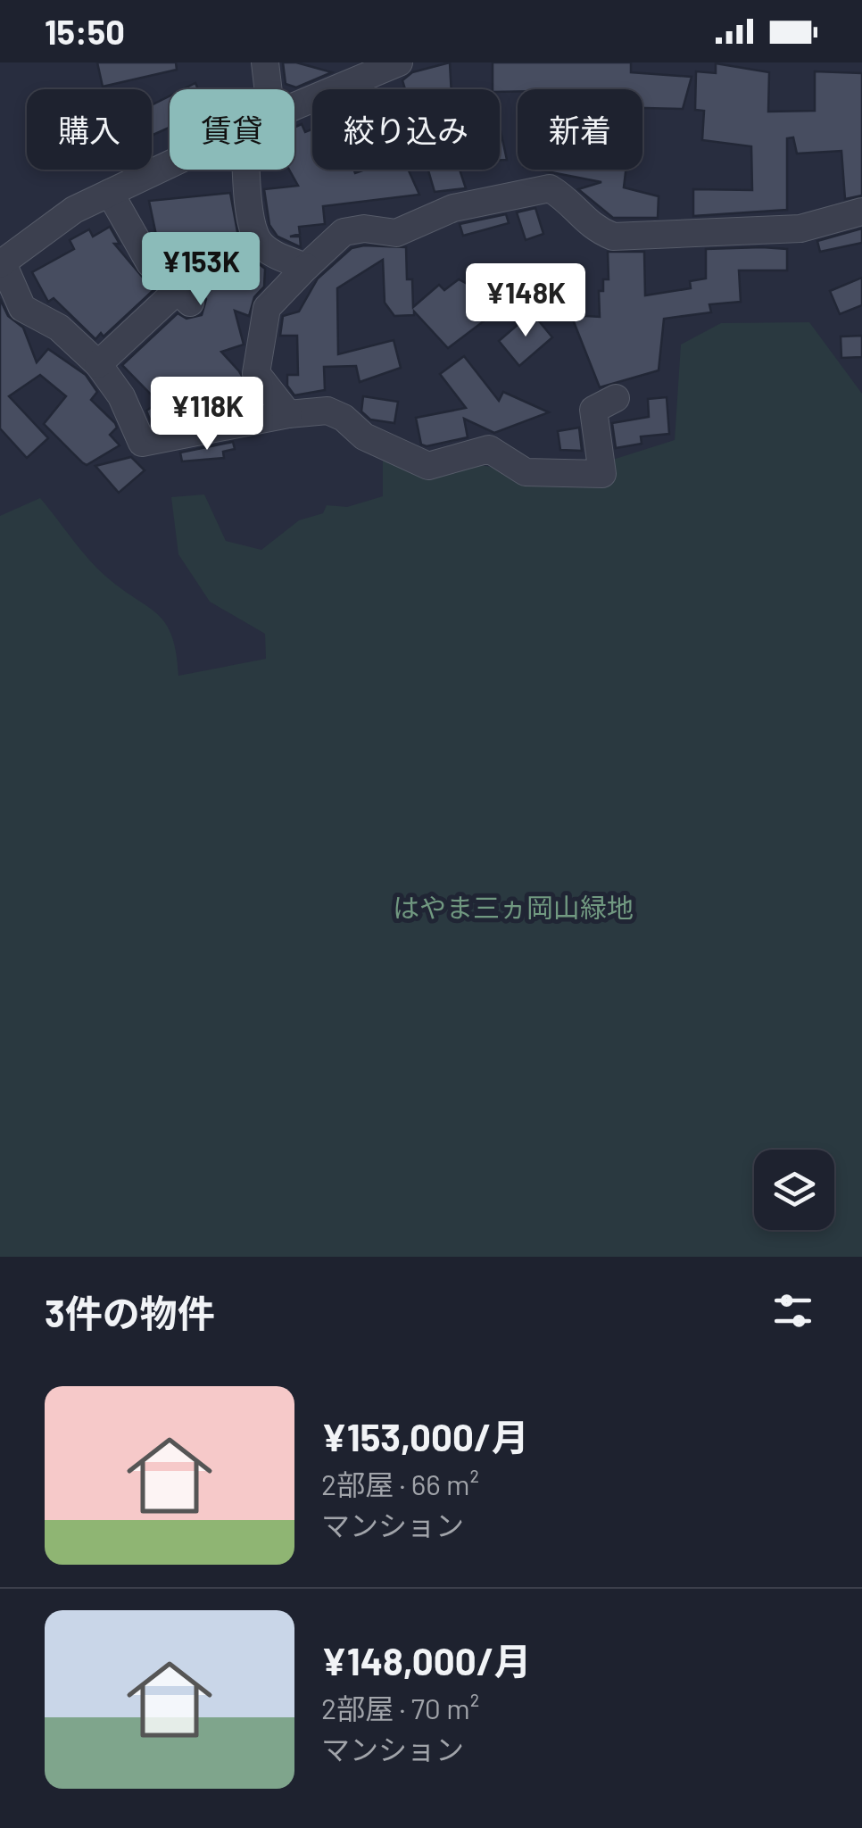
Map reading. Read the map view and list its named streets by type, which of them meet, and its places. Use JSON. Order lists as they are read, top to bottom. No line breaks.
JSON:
{"parks":["はやま三ヵ岡山緑地"],"page":{"status":"15:50","chip":["購入","賃貸","絞り込み","新着"],"price":["¥153K","¥148K","¥118K"],"heading":"3件の物件","list":[{"name":"¥153,000/月","note":"2部屋 · 66 m² · マンション"},{"name":"¥148,000/月","note":"2部屋 · 70 m² · マンション"}]}}
